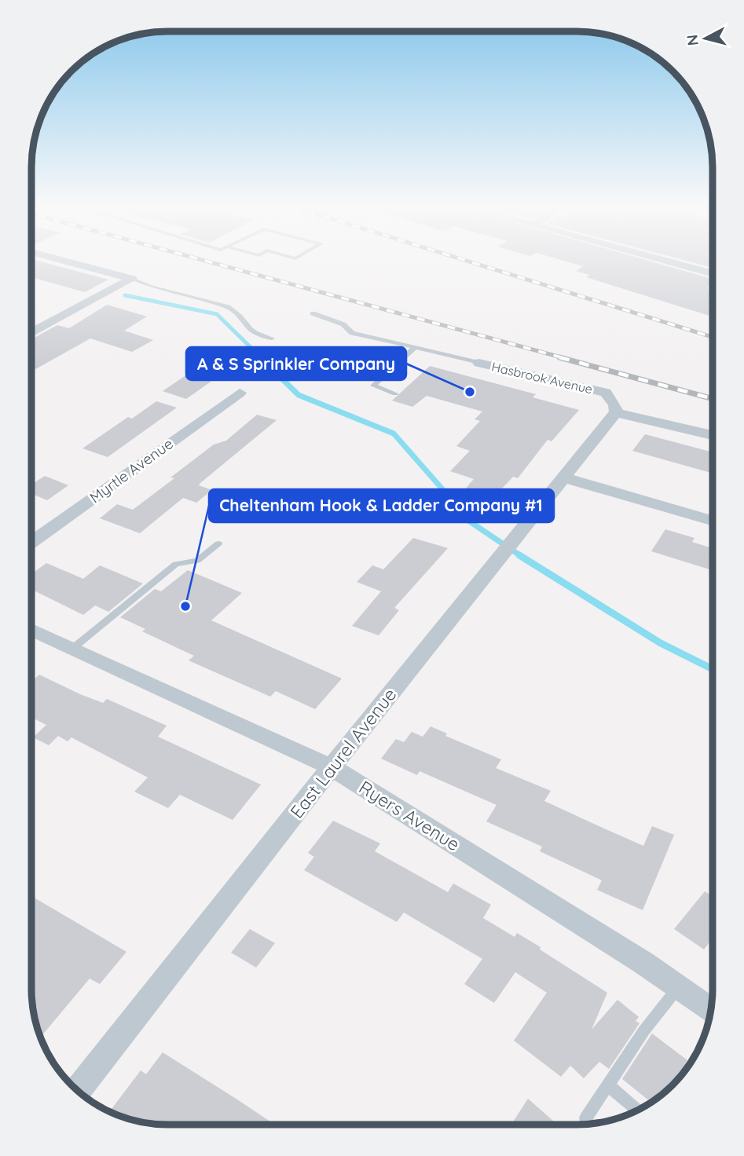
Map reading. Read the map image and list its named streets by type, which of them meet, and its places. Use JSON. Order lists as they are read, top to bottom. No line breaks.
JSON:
{"streets":{"street":["Hasbrook Avenue","Myrtle Avenue","East Laurel Avenue","Ryers Avenue"]},"crossings":[["Hasbrook Avenue","East Laurel Avenue"],["East Laurel Avenue","Ryers Avenue"]],"places":["A & S Sprinkler Company","Cheltenham Hook & Ladder Company #1"],"north":"left"}
